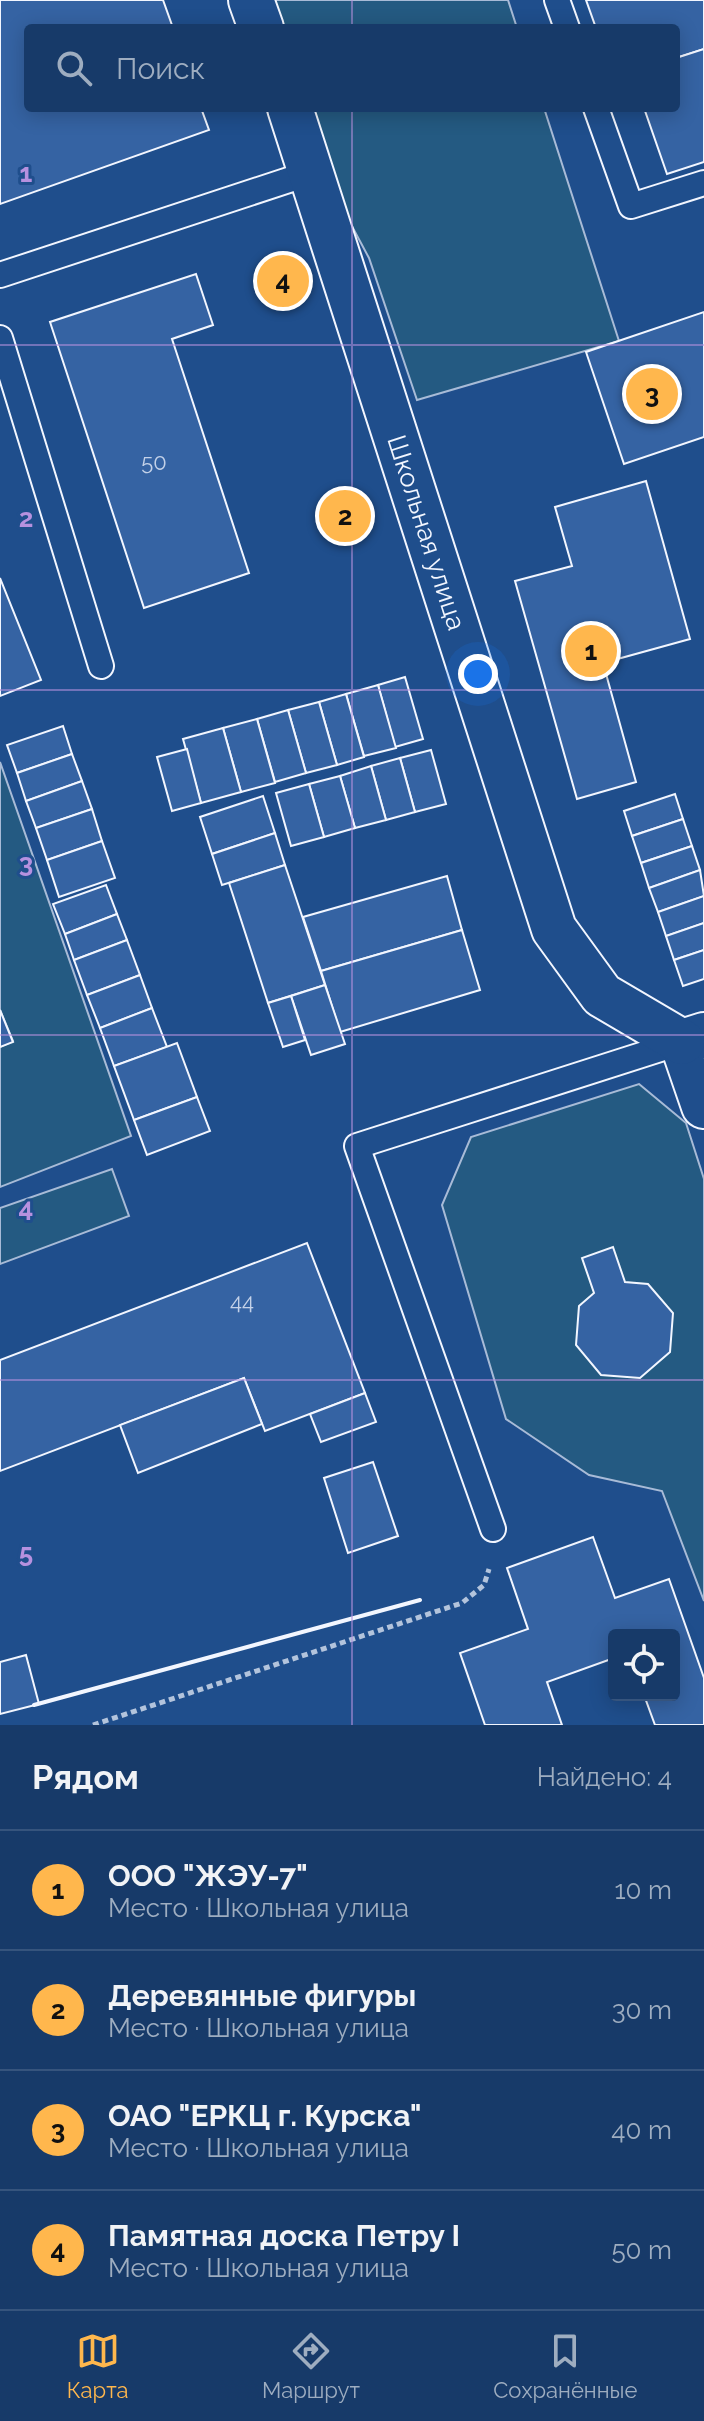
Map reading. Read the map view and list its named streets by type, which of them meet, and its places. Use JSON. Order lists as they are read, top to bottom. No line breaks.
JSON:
{"streets":{"street":["Школьная улица"]},"house_numbers":["50","44"],"page":{"search":"Поиск","pins":["4","3","2","1"],"heading":["Рядом","Найдено: 4"],"list":[{"mark":"1","name":"ООО \"ЖЭУ-7\"","note":"Место · Школьная улица","value":"10 m"},{"mark":"2","name":"Деревянные фигуры","note":"Место · Школьная улица","value":"30 m"},{"mark":"3","name":"ОАО \"ЕРКЦ г. Курска\"","note":"Место · Школьная улица","value":"40 m"},{"mark":"4","name":"Памятная доска Петру I","note":"Место · Школьная улица","value":"50 m"}],"nav":["Карта","Маршрут","Сохранённые"]},"grid":{"rows":["1","2","3","4","5"]}}
